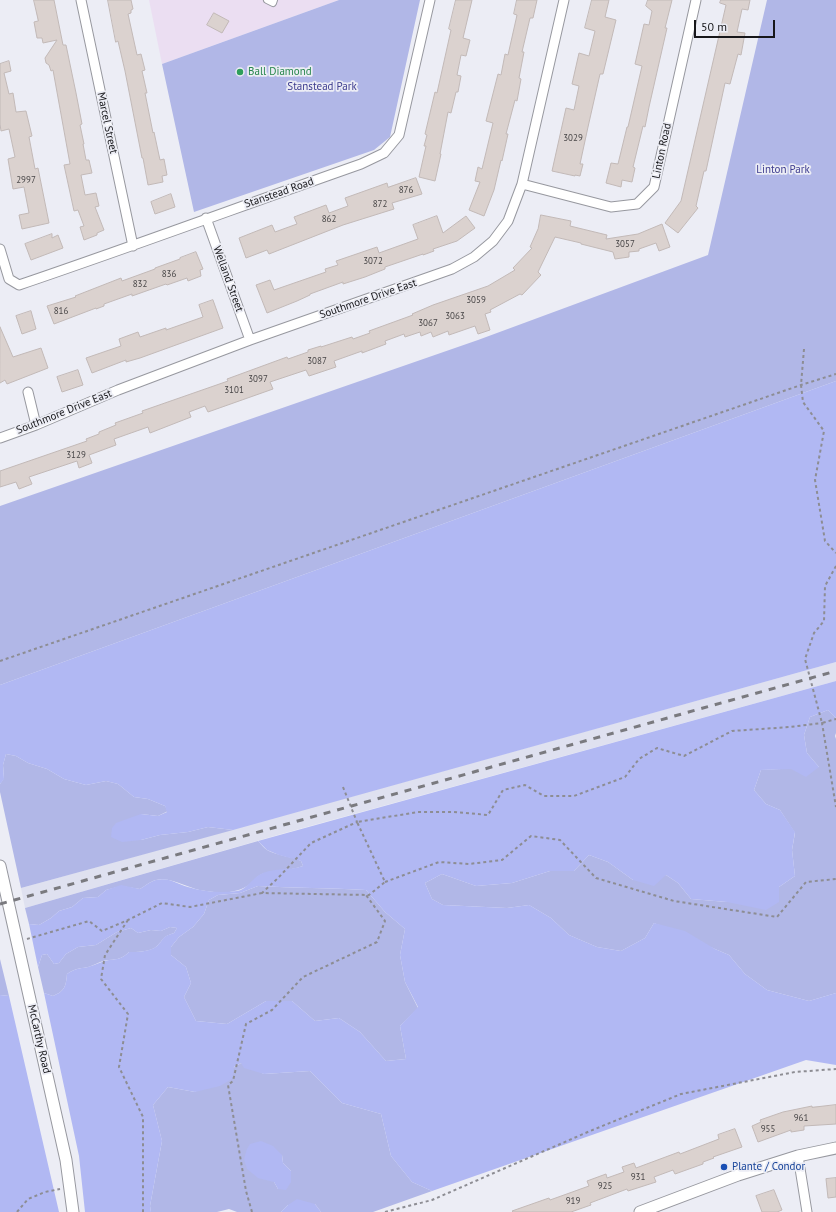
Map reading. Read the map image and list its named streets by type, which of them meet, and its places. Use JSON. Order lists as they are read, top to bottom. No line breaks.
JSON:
{"streets":{"street":["Marcel Street","Linton Road","Stanstead Road","Welland Street","Southmore Drive East","McCarthy Road"]},"crossings":[["Marcel Street","Stanstead Road"],["Linton Road","Southmore Drive East"],["Stanstead Road","Welland Street"],["Welland Street","Southmore Drive East"]],"parks":["Stanstead Park","Linton Park"],"places":["Ball Diamond","Plante / Condor"],"house_numbers":["3029","2997","876","872","862","3057","3072","836","832","3059","816","3063","3067","3087","3097","3101","3129","961","955","931","925","919"],"scale_bar":"50 m"}
